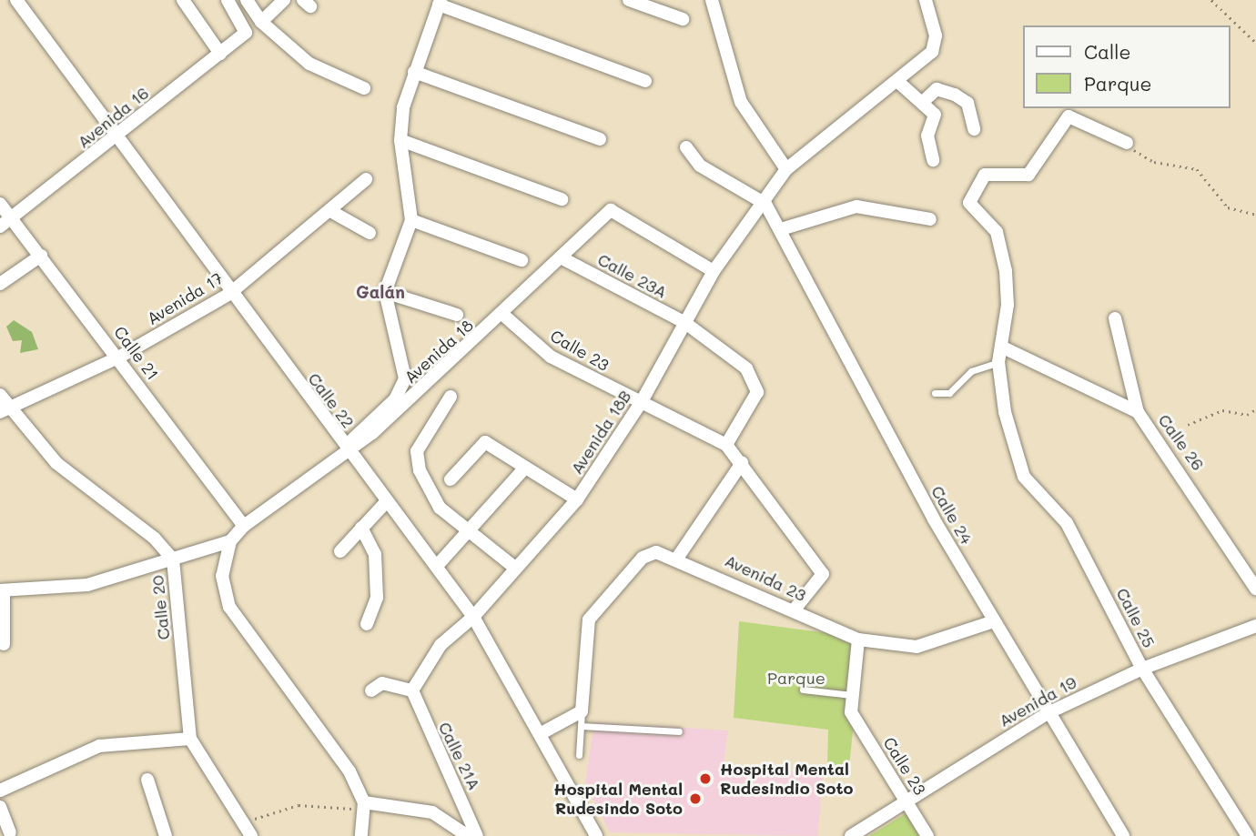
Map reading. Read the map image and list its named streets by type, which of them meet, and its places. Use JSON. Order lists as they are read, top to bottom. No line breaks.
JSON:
{"streets":{"street":["Avenida 16","Calle 23A","Avenida 17","Calle 23","Avenida 18","Calle 21","Calle 22","Avenida 18B","Calle 26","Calle 24","Avenida 23","Calle 20","Calle 25","Avenida 19","Calle 21A"]},"crossings":[["Avenida 16","Calle 21"],["Avenida 16","Calle 22"],["Calle 23A","Avenida 18"],["Calle 23A","Avenida 18B"],["Avenida 17","Calle 21"],["Avenida 17","Calle 22"],["Avenida 17","Calle 20"],["Calle 23","Avenida 18"],["Calle 23","Avenida 18B"],["Calle 23","Avenida 23"],["Calle 23","Avenida 19"],["Avenida 18","Calle 21"],["Avenida 18","Calle 22"],["Avenida 18","Avenida 18B"],["Calle 22","Avenida 18B"],["Avenida 18B","Calle 24"],["Avenida 18B","Calle 21A"],["Calle 26","Calle 25"],["Calle 24","Avenida 23"],["Calle 24","Avenida 19"],["Calle 25","Avenida 19"]],"districts":["Galán"],"parks":["Parque"],"places":["Hospital Mental Rudesindio Soto","Hospital Mental Rudesindo Soto"],"legend":["Calle","Parque"]}
